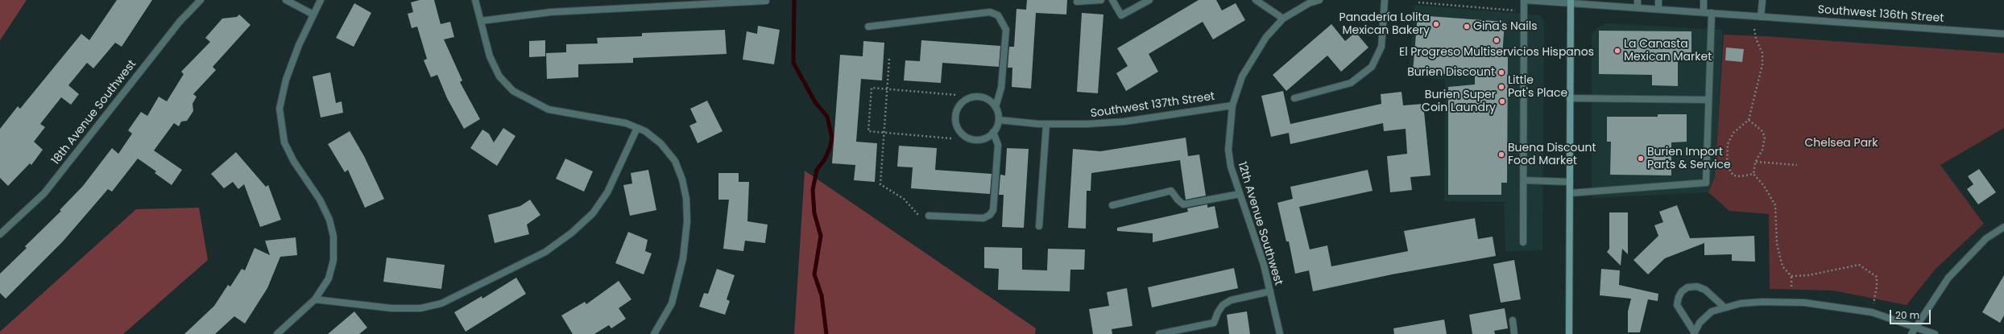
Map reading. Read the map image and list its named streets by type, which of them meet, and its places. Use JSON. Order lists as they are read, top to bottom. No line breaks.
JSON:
{"streets":{"street":["Southwest 136th Street","Southwest 137th Street","18th Avenue Southwest","12th Avenue Southwest"]},"crossings":[["Southwest 137th Street","12th Avenue Southwest"]],"parks":["Chelsea Park"],"places":["Panadería Lolita Mexican Bakery","Gina's Nails","El Progreso Multiservicios Hispanos","La Canasta Mexican Market","Burien Discount","Little Pat's Place","Burien Super Coin Laundry","Buena Discount Food Market","Burien Import Parts & Service"],"scale_bar":"20 m"}
